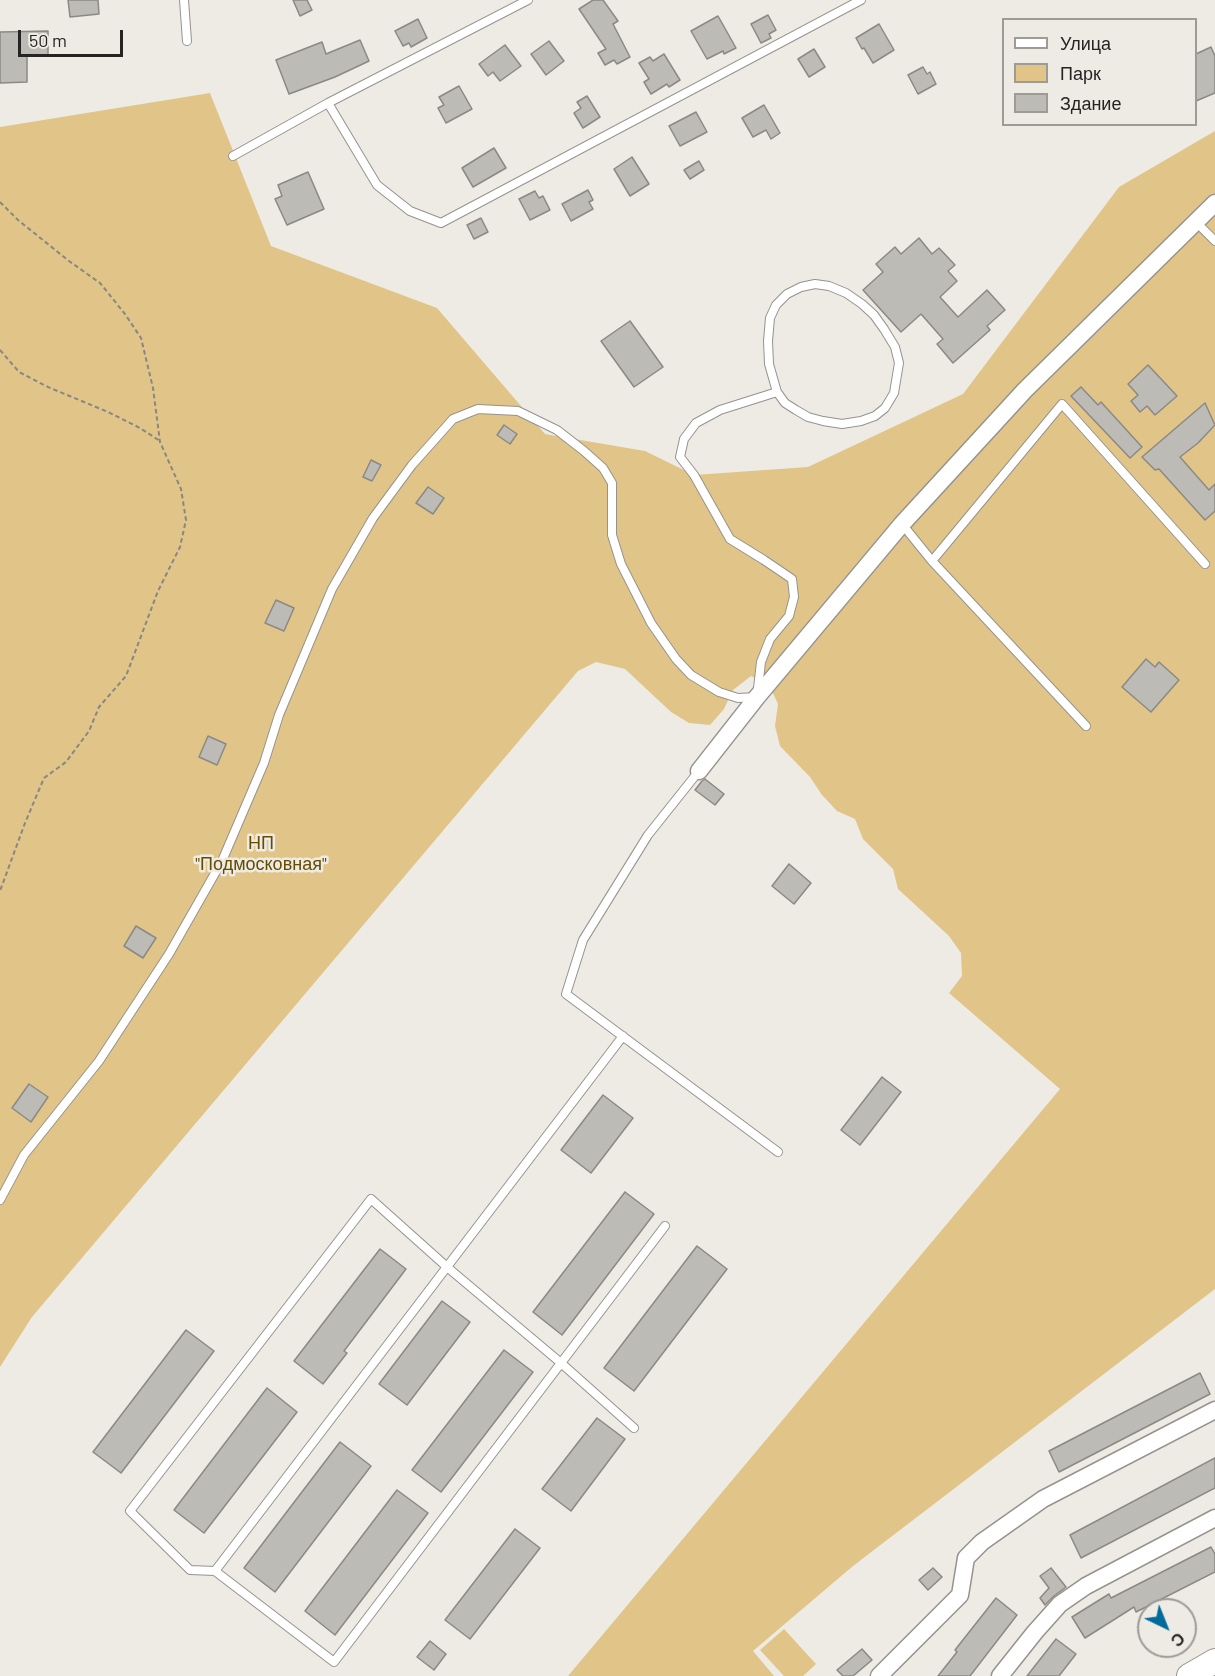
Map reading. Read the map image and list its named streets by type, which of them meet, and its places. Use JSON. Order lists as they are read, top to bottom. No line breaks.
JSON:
{"parks":["НП \"Подмосковная\""],"legend":["Улица","Парк","Здание"],"scale_bar":"50 m","north":"bottom right"}
